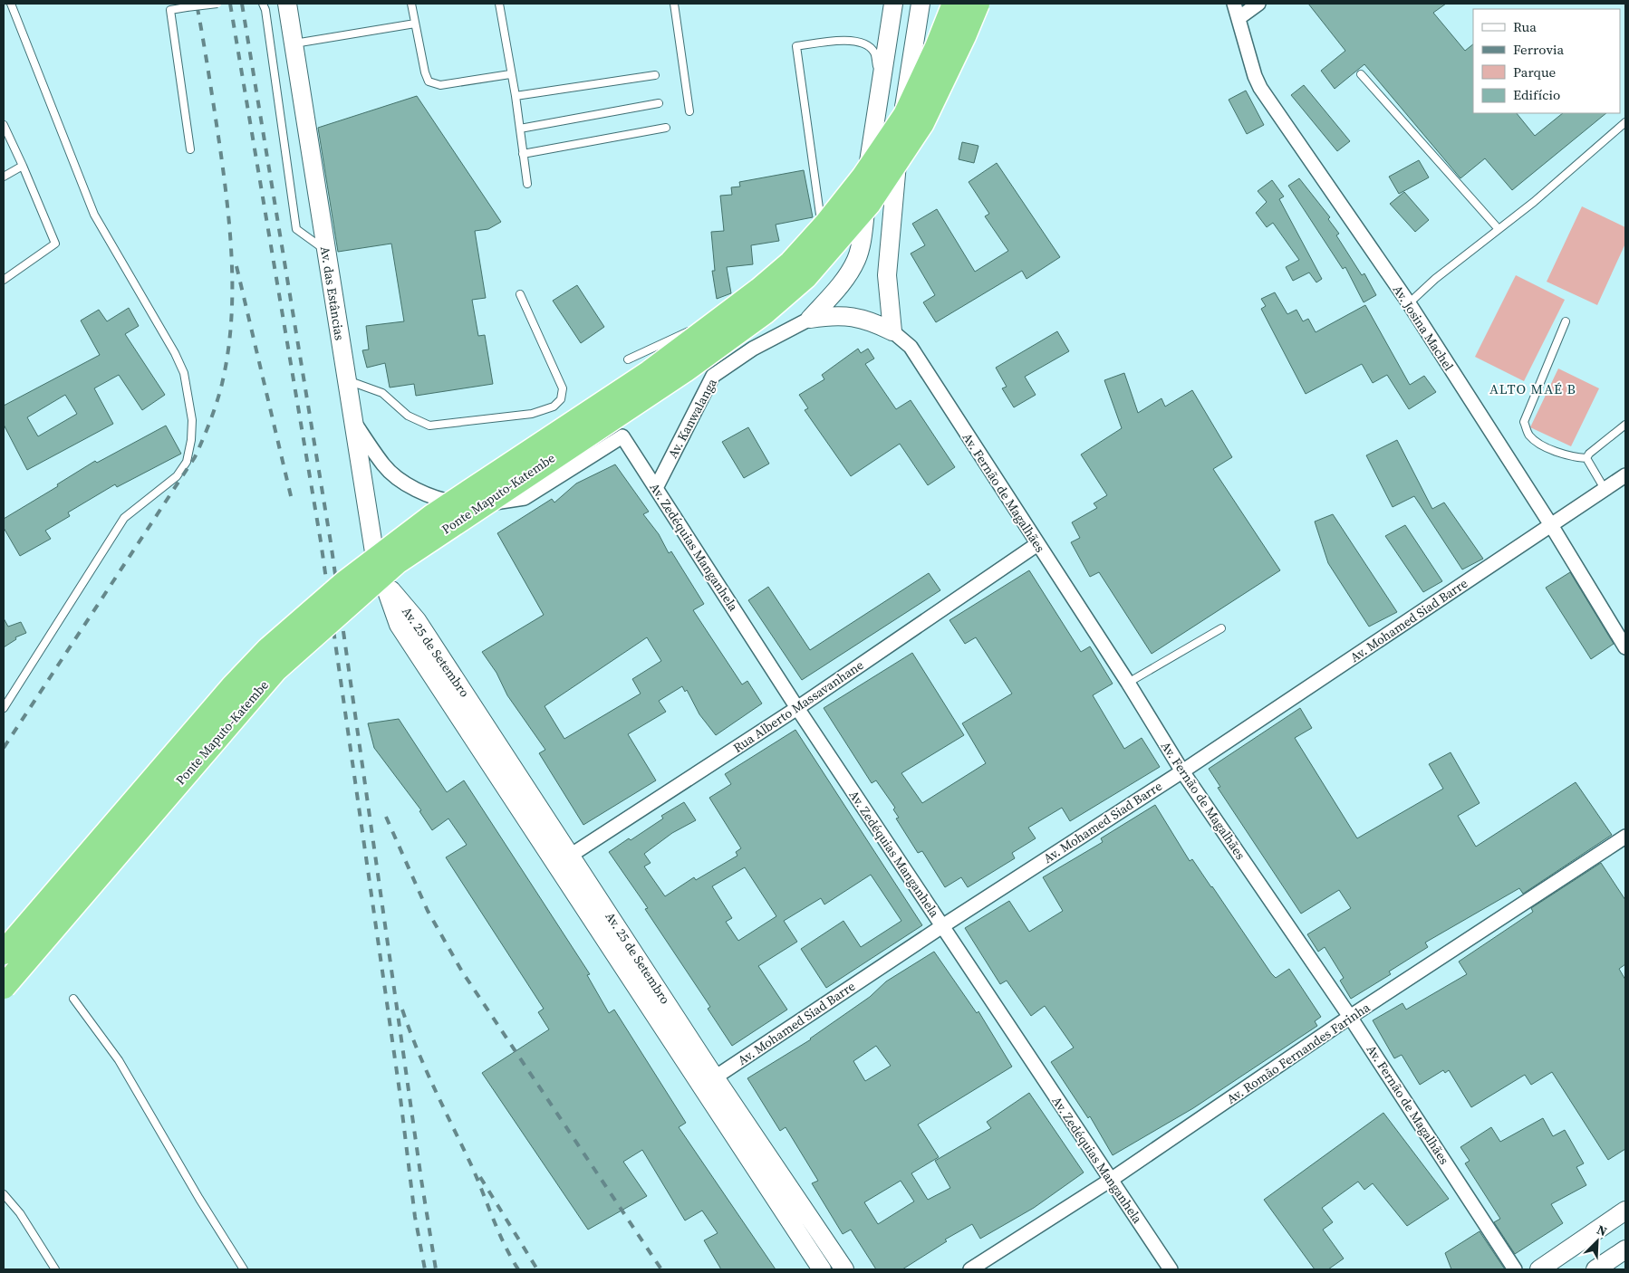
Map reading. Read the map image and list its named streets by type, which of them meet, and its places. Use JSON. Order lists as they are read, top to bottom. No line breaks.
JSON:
{"streets":{"highway":["Ponte Maputo-Katembe"],"main road":["Av. das Estâncias","Av. 25 de Setembro"],"street":["Av. Josina Machel","Av. Kanwalanga","Av. Fernão de Magalhães","Av. Zedéquias Manganhela","Av. Mohamed Siad Barre","Rua Alberto Massavanhane","Av. Romão Fernandes Farinha"]},"crossings":[["Av. das Estâncias","Av. Zedéquias Manganhela"],["Av. das Estâncias","Av. 25 de Setembro"],["Av. Josina Machel","Av. Mohamed Siad Barre"],["Av. Kanwalanga","Av. Zedéquias Manganhela"],["Av. Fernão de Magalhães","Av. Mohamed Siad Barre"],["Av. Fernão de Magalhães","Rua Alberto Massavanhane"],["Av. Fernão de Magalhães","Av. Romão Fernandes Farinha"],["Av. Zedéquias Manganhela","Av. Mohamed Siad Barre"],["Av. Zedéquias Manganhela","Rua Alberto Massavanhane"],["Av. Zedéquias Manganhela","Av. Romão Fernandes Farinha"],["Av. Mohamed Siad Barre","Av. 25 de Setembro"],["Av. 25 de Setembro","Rua Alberto Massavanhane"]],"districts":["ALTO MAÉ B"],"legend":["Rua","Ferrovia","Parque","Edifício"],"north":"top right"}
